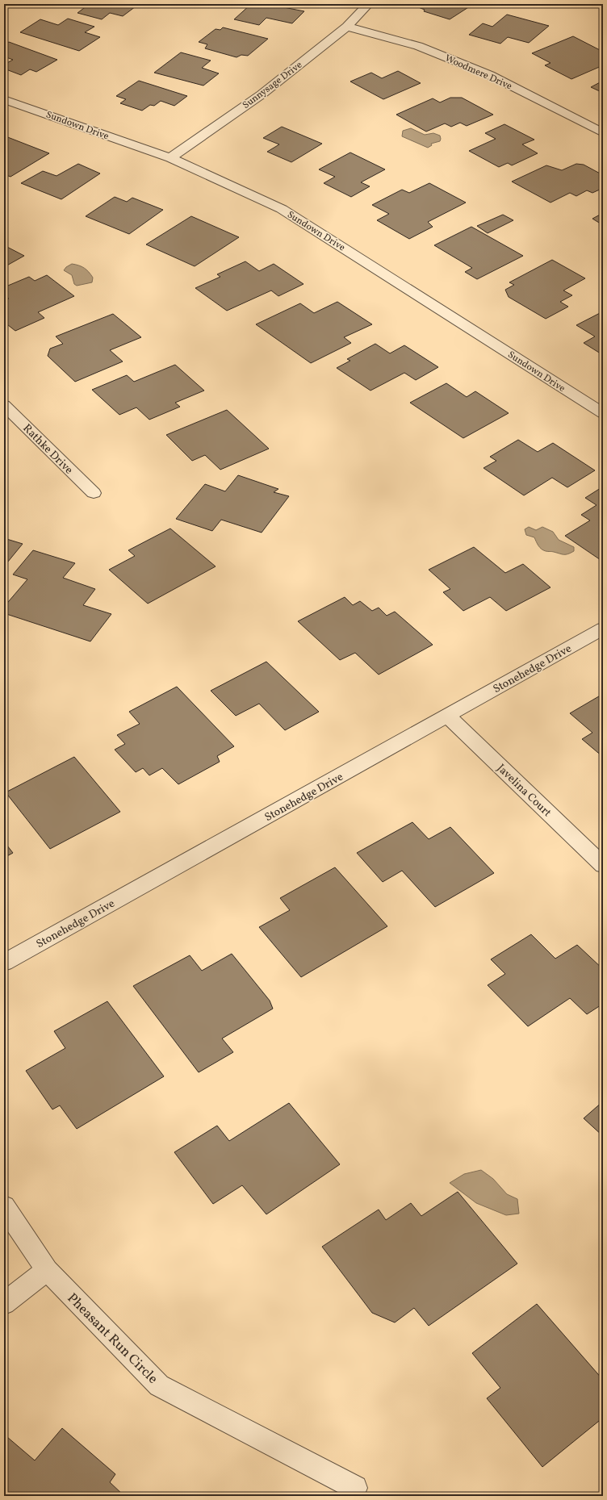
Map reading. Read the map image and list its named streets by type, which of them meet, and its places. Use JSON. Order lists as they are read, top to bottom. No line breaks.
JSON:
{"streets":{"street":["Woodmere Drive","Sunnysage Drive","Sundown Drive","Rathke Drive","Stonehedge Drive","Javelina Court","Pheasant Run Circle"]},"crossings":[["Woodmere Drive","Sunnysage Drive"],["Sunnysage Drive","Sundown Drive"],["Stonehedge Drive","Javelina Court"]]}
